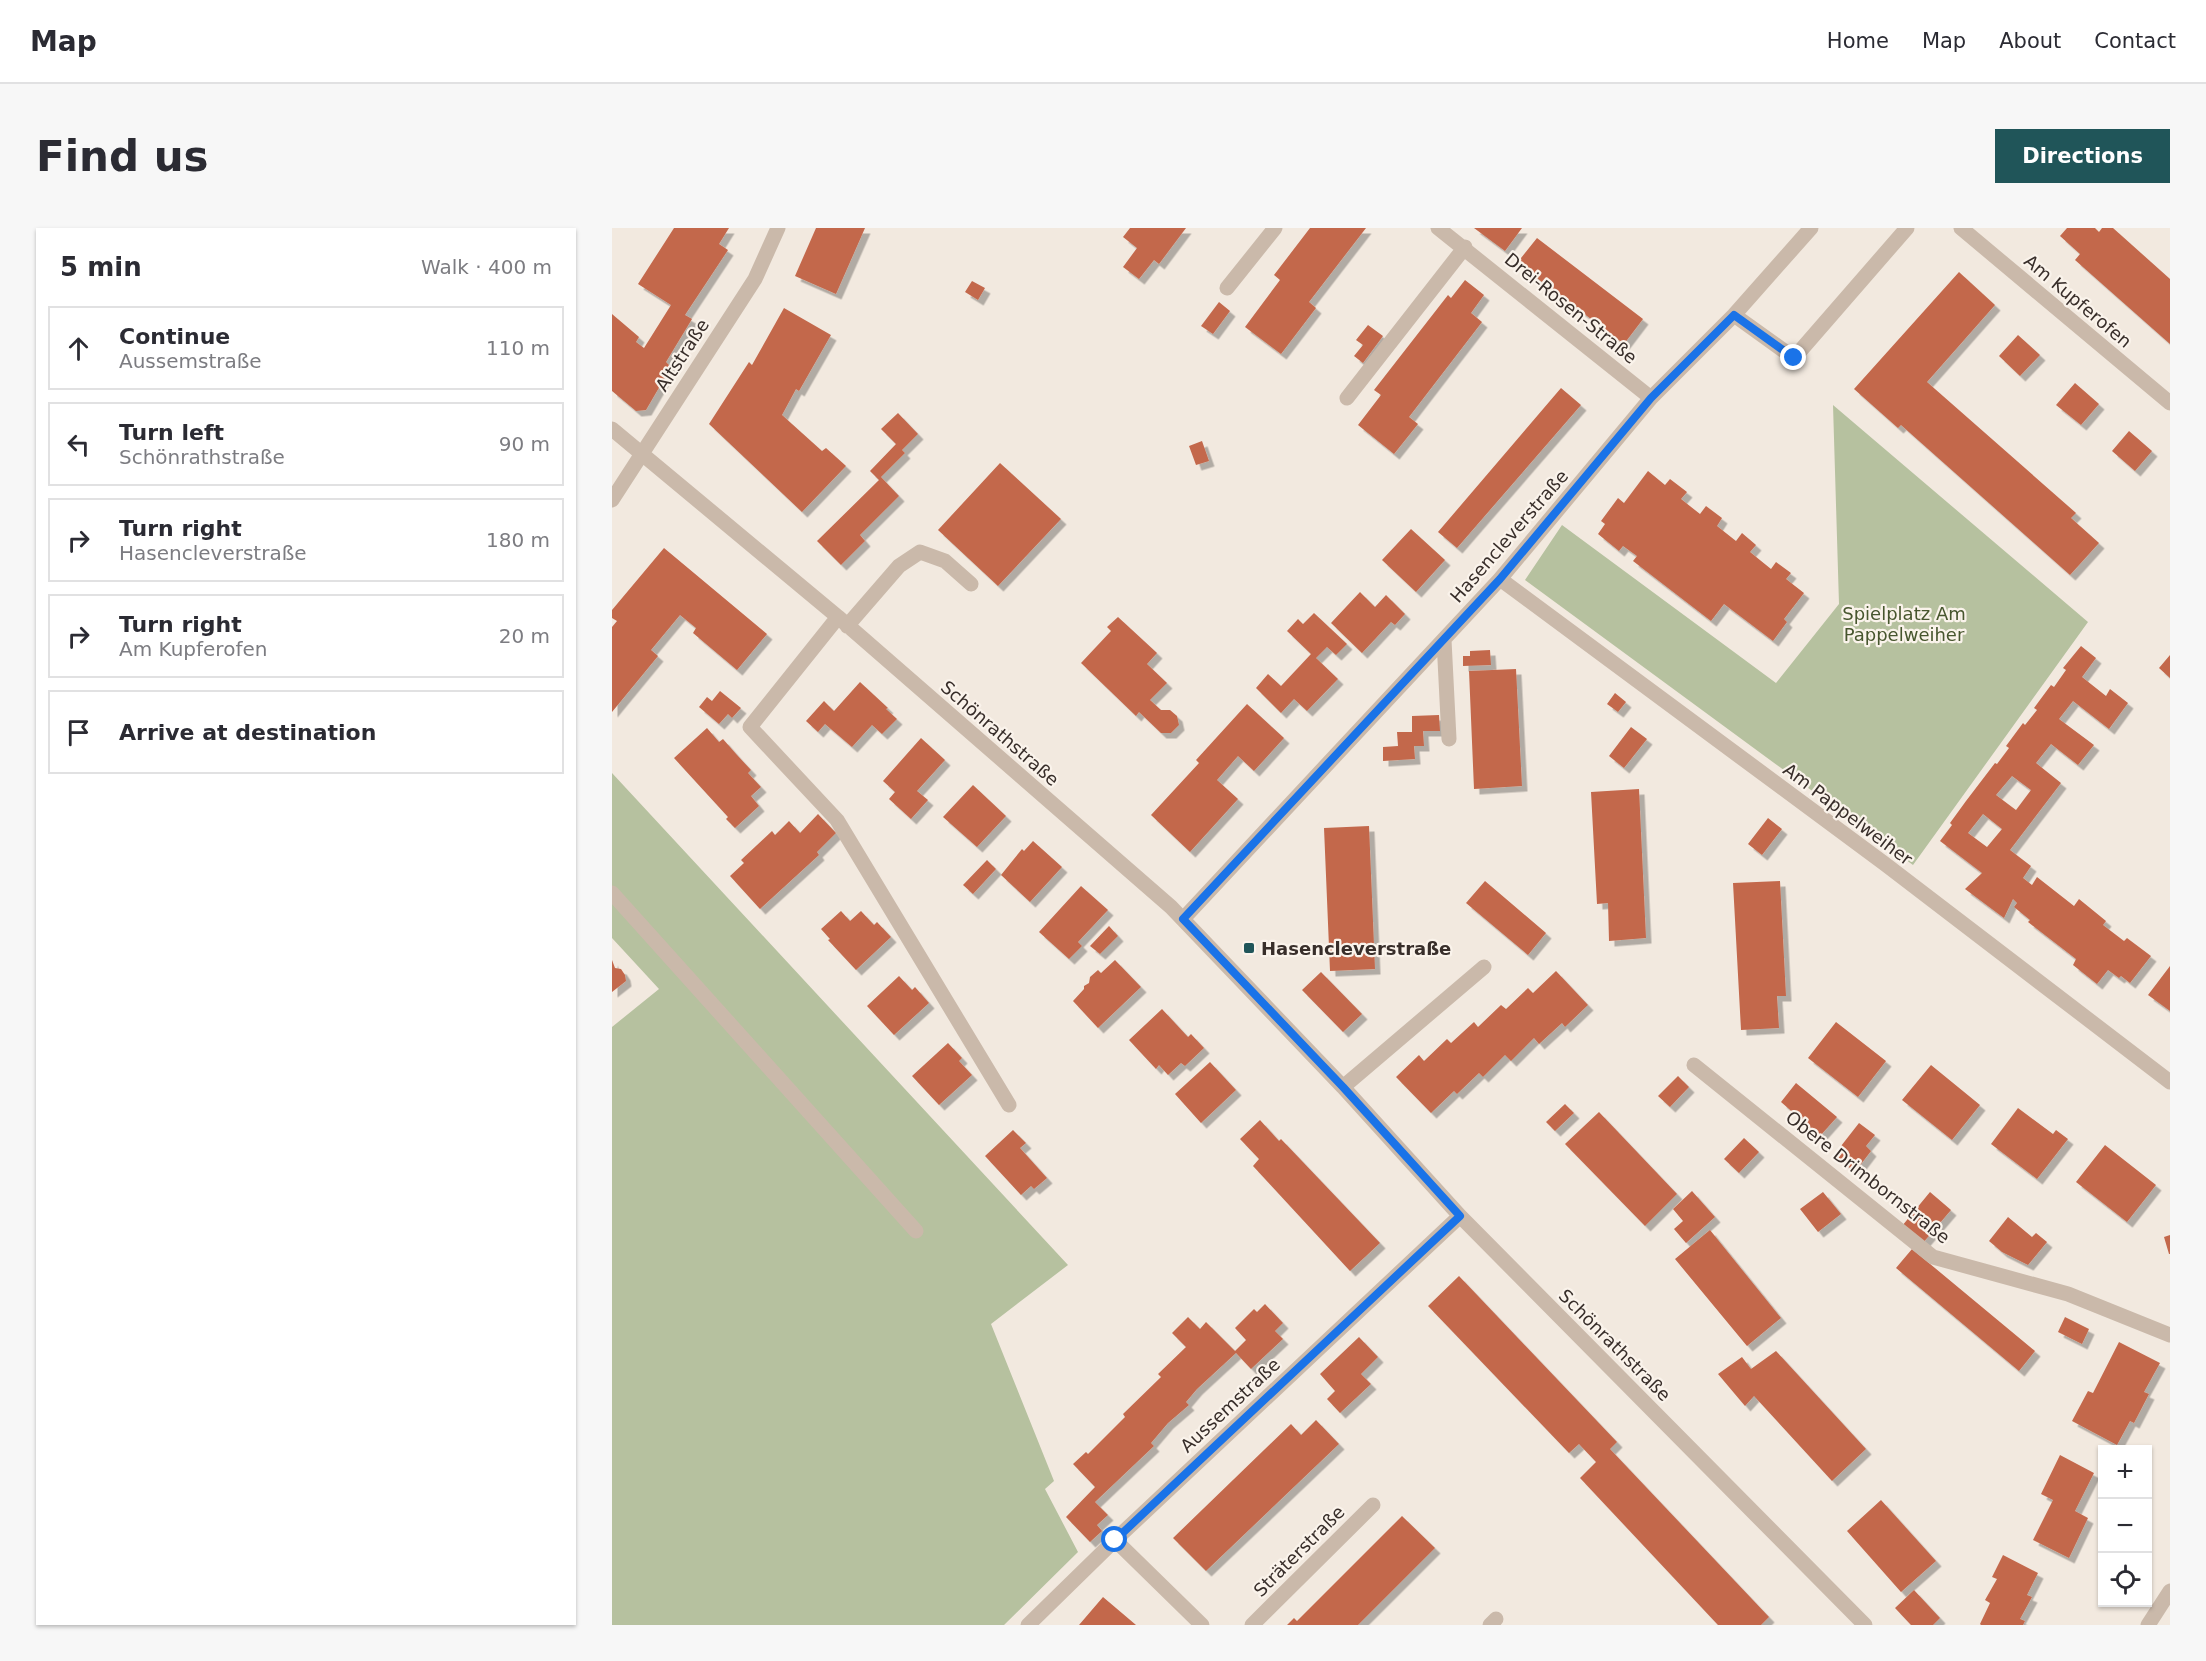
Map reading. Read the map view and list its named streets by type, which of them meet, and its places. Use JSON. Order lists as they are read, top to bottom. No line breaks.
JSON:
{"streets":{"street":["Am Kupferofen","Drei-Rosen-Straße","Altstraße","Hasencleverstraße","Schönrathstraße","Am Pappelweiher","Obere Drimbornstraße","Aussemstraße","Sträterstraße"]},"crossings":[["Drei-Rosen-Straße","Hasencleverstraße"],["Altstraße","Schönrathstraße"],["Hasencleverstraße","Schönrathstraße"],["Hasencleverstraße","Am Pappelweiher"],["Schönrathstraße","Aussemstraße"]],"parks":["Spielplatz Am Pappelweiher"],"places":{"transit":["Hasencleverstraße"]},"page":{"header":"Map","nav":["Home","Map","About","Contact"],"buttons":"Directions","title":"Find us","heading":["5 min","Walk · 400 m"],"list":[["Continue","Aussemstraße","110 m"],["Turn left","Schönrathstraße","90 m"],["Turn right","Hasencleverstraße","180 m"],["Turn right","Am Kupferofen","20 m"],"Arrive at destination"],"map_buttons":["+","−"]}}
